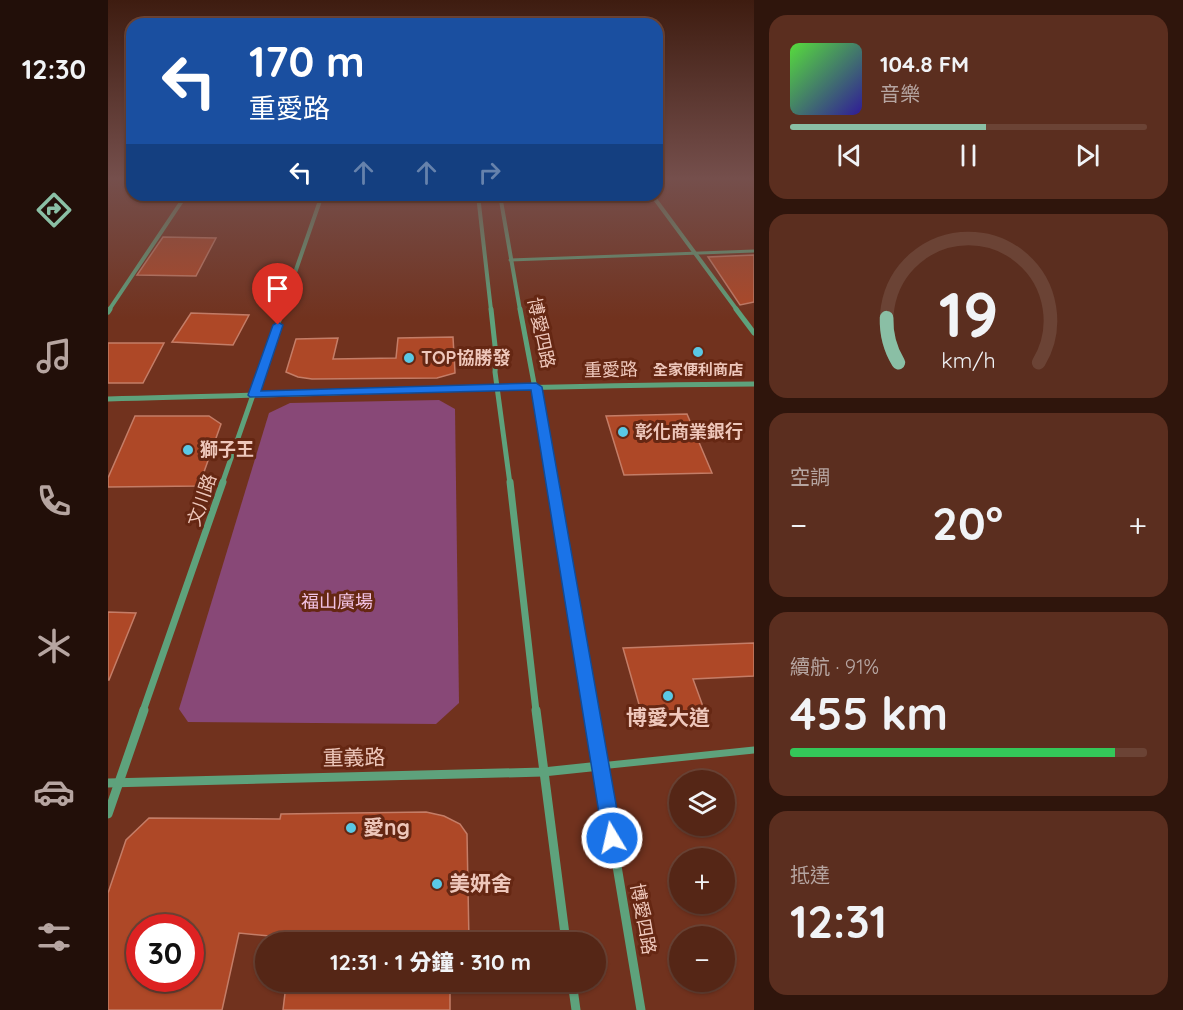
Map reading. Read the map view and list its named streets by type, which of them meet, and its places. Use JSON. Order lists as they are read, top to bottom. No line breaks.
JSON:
{"streets":{"street":["博愛四路","重愛路","文川路","重義路"]},"crossings":[["博愛四路","重愛路"],["博愛四路","重義路"],["重愛路","文川路"],["文川路","重義路"]],"parks":["福山廣場"],"places":["全家便利商店","TOP協勝發","彰化商業銀行","獅子王","博愛大道","愛ng","美妍舍"],"page":{"tabs":"12:30","turn":["170 m","重愛路"],"song":["104.8 FM","音樂"],"tile":["空調",["續航 · 91%","455 km"],["抵達","12:31"]],"heat":["−","20°","+"],"map_buttons":["+","−"],"limit":"30","trip":"12:31 · 1 分鐘 · 310 m","gauge":["19","km/h"]}}
